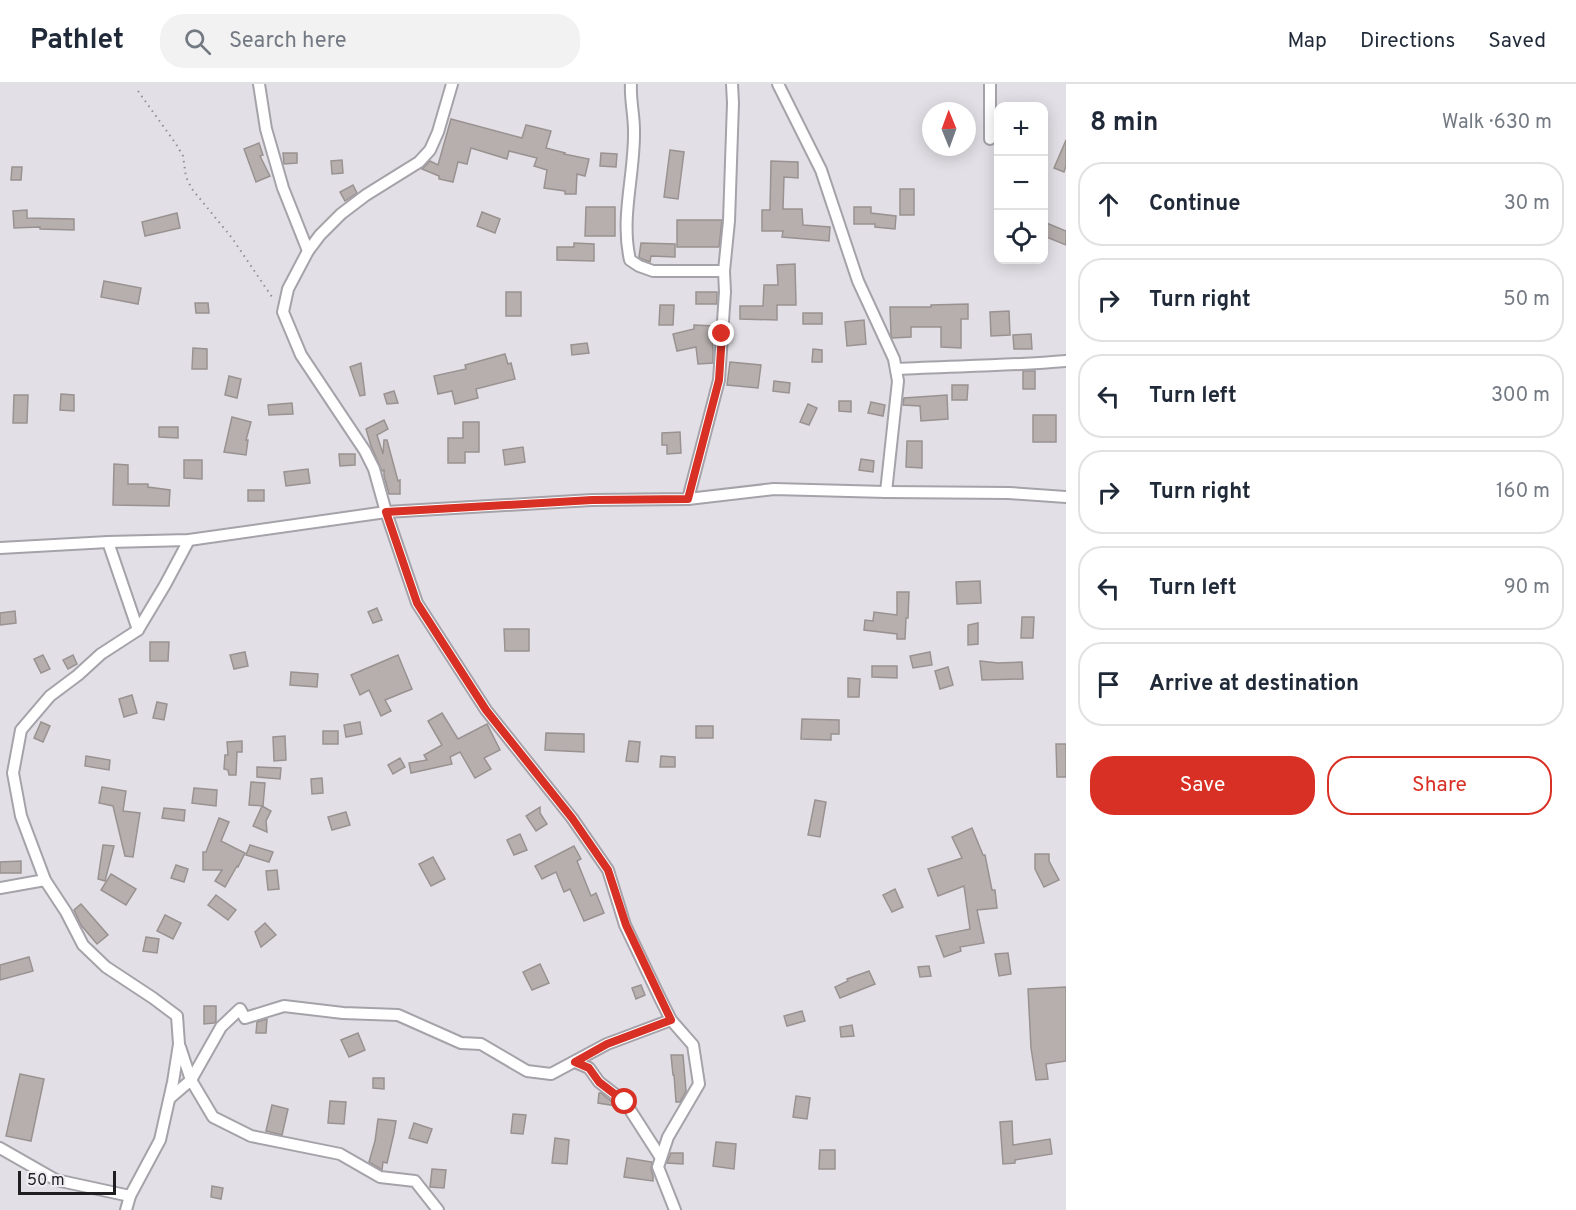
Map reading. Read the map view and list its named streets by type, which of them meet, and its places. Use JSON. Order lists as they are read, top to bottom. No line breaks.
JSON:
{"scale_bar":"50 m","north":"top","page":{"header":"Pathlet","search":"Search here","nav":["Map","Directions","Saved"],"heading":["8 min","Walk · 630 m"],"map_buttons":["+","−"],"list":[["Continue","30 m"],["Turn right","50 m"],["Turn left","300 m"],["Turn right","160 m"],["Turn left","90 m"],"Arrive at destination"],"buttons":["Save","Share"],"scale":"50 m"}}
